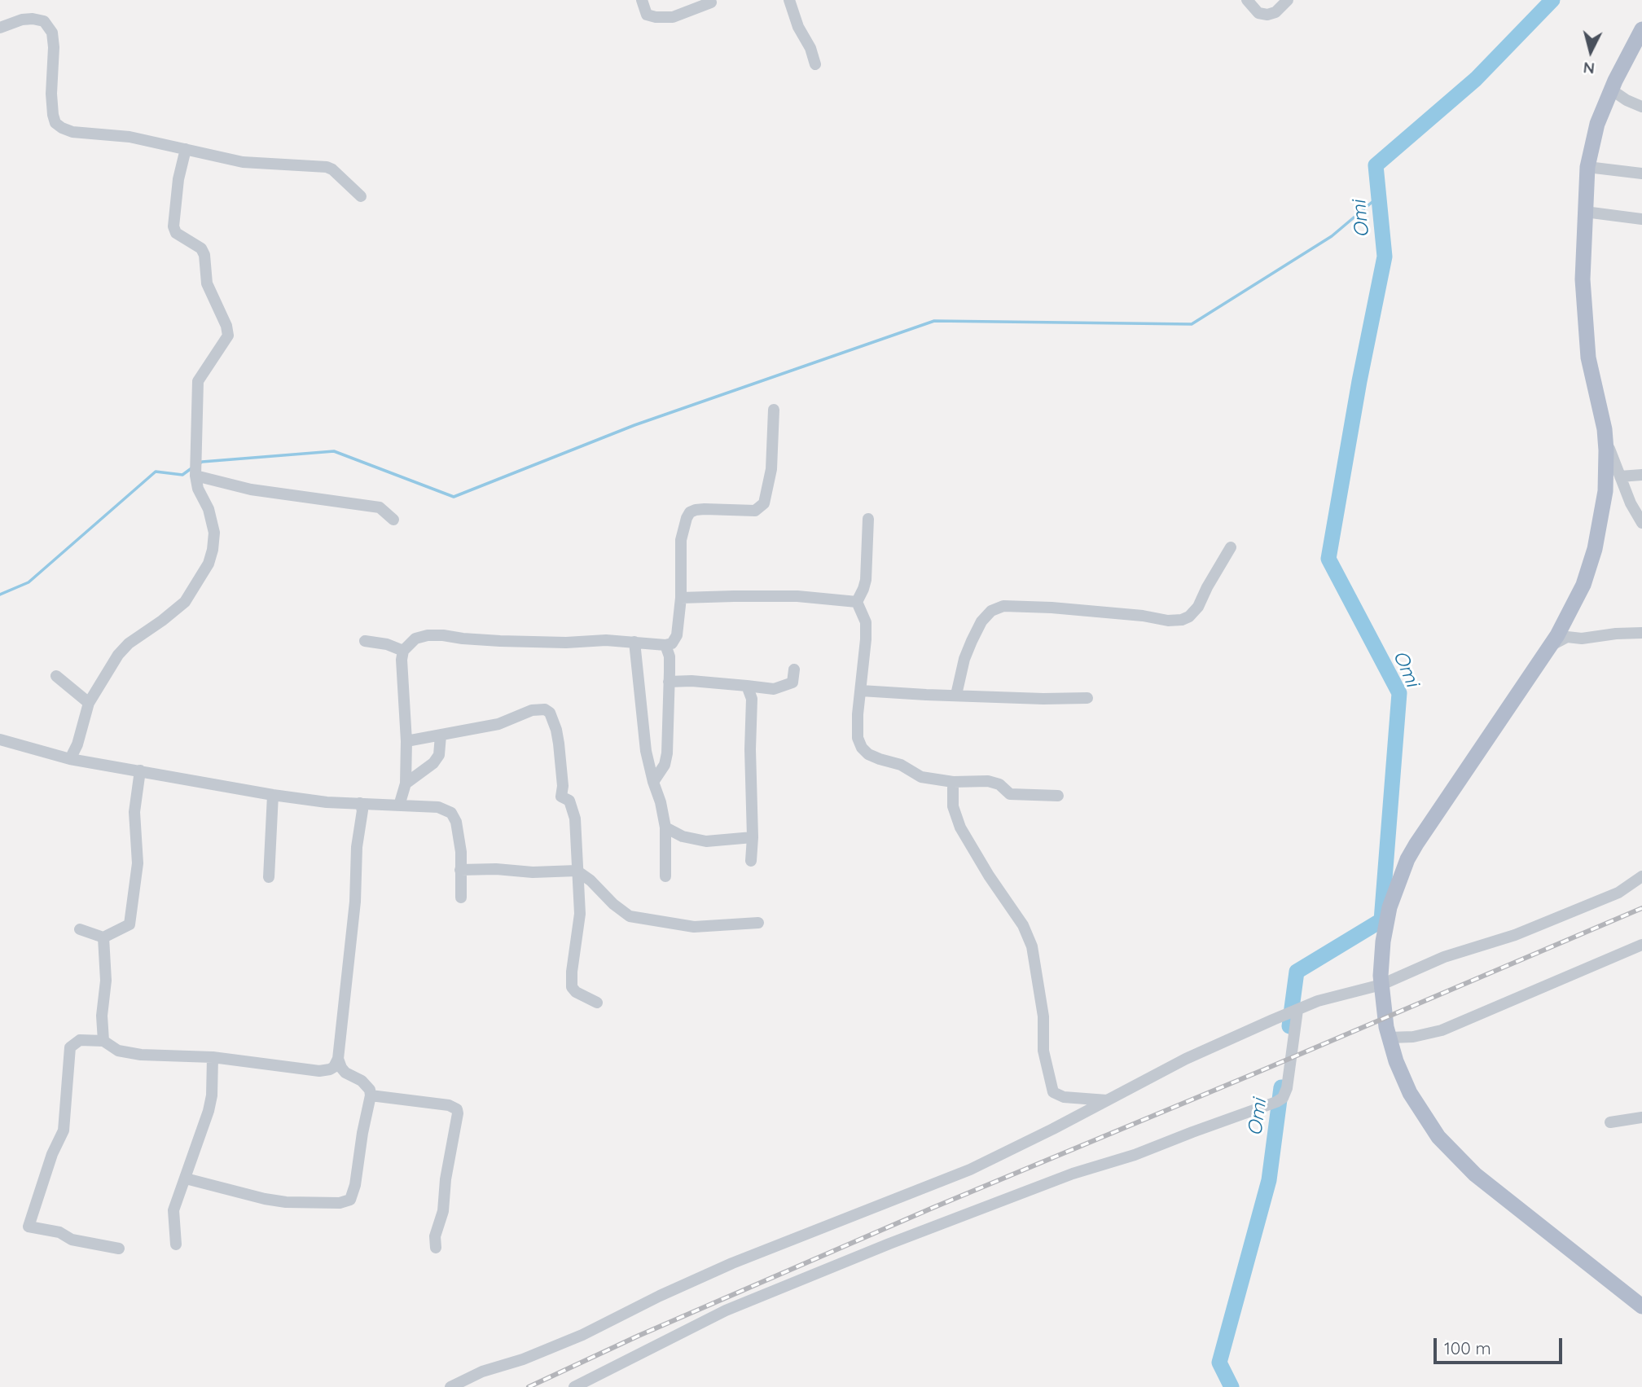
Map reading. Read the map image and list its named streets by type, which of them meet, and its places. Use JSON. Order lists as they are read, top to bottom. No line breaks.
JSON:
{"water":["Omi"],"scale_bar":"100 m","north":"bottom"}
